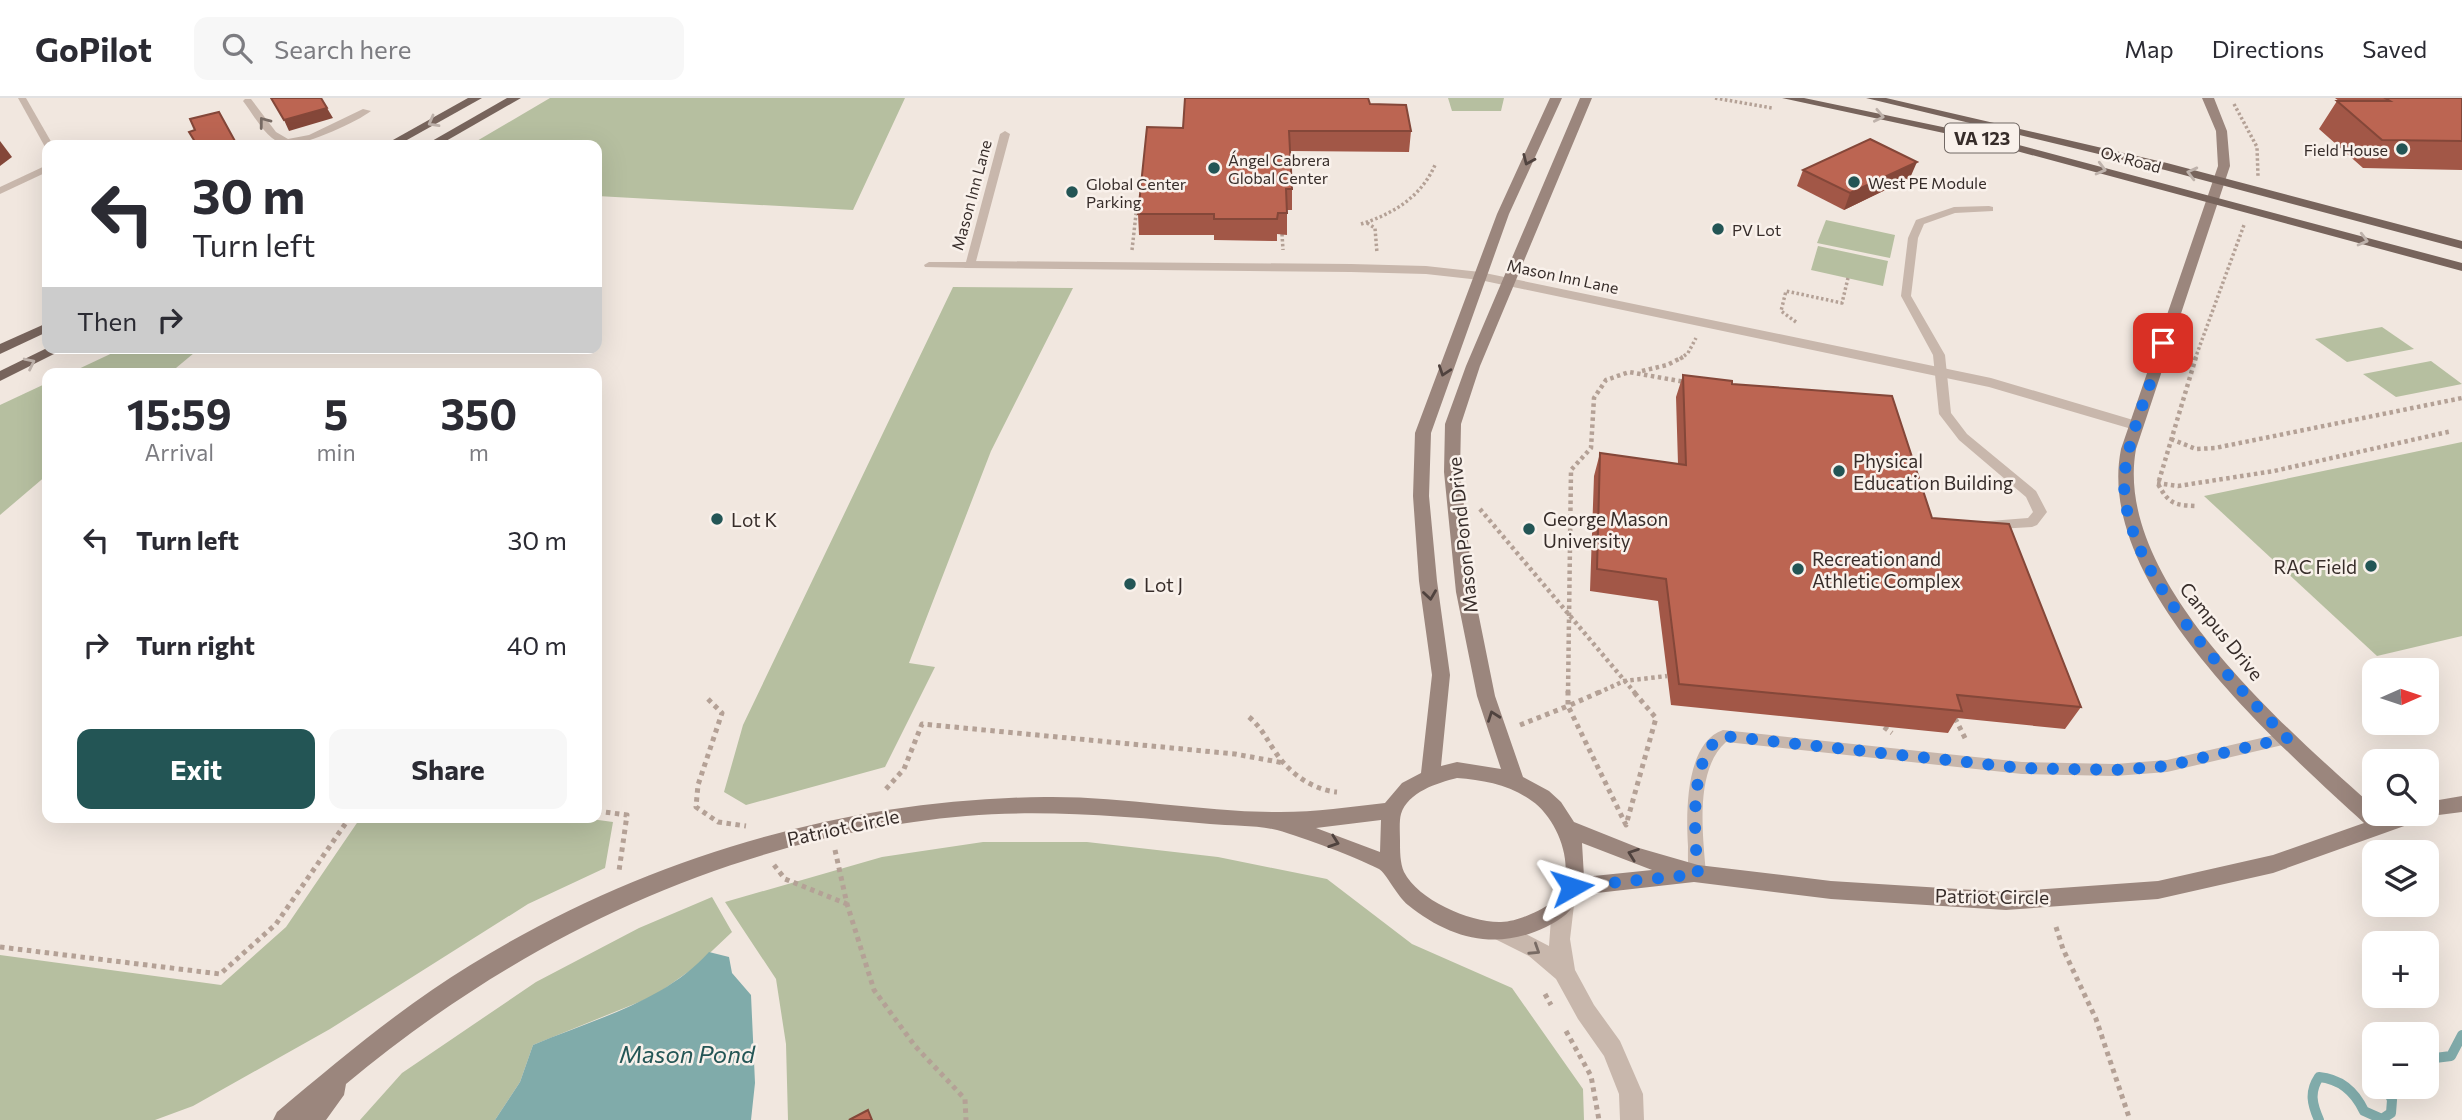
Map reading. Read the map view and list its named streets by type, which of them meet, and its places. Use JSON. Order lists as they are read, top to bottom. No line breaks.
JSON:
{"streets":{"main road":["VA 123","Ox Road"],"street":["Mason Inn Lane","Mason Pond Drive","Campus Drive","Patriot Circle"]},"crossings":[["Mason Inn Lane","Mason Pond Drive"],["Mason Inn Lane","Campus Drive"],["Mason Pond Drive","Patriot Circle"],["Campus Drive","Patriot Circle"]],"water":["Mason Pond"],"places":["Field House","Ángel Cabrera Global Center","West PE Module","Global Center Parking","PV Lot","Physical Education Building","Lot K","George Mason University","RAC Field","Recreation and Athletic Complex","Lot J"],"north":"right","page":{"header":"GoPilot","search":"Search here","nav":["Map","Directions","Saved"],"turn":["30 m","Turn left"],"then":"Then","eta":["15:59","Arrival","5","min","350","m"],"list":[{"name":"Turn left","value":"30 m"},{"name":"Turn right","value":"40 m"}],"map_buttons":["+","−"],"buttons":["Exit","Share"]}}
